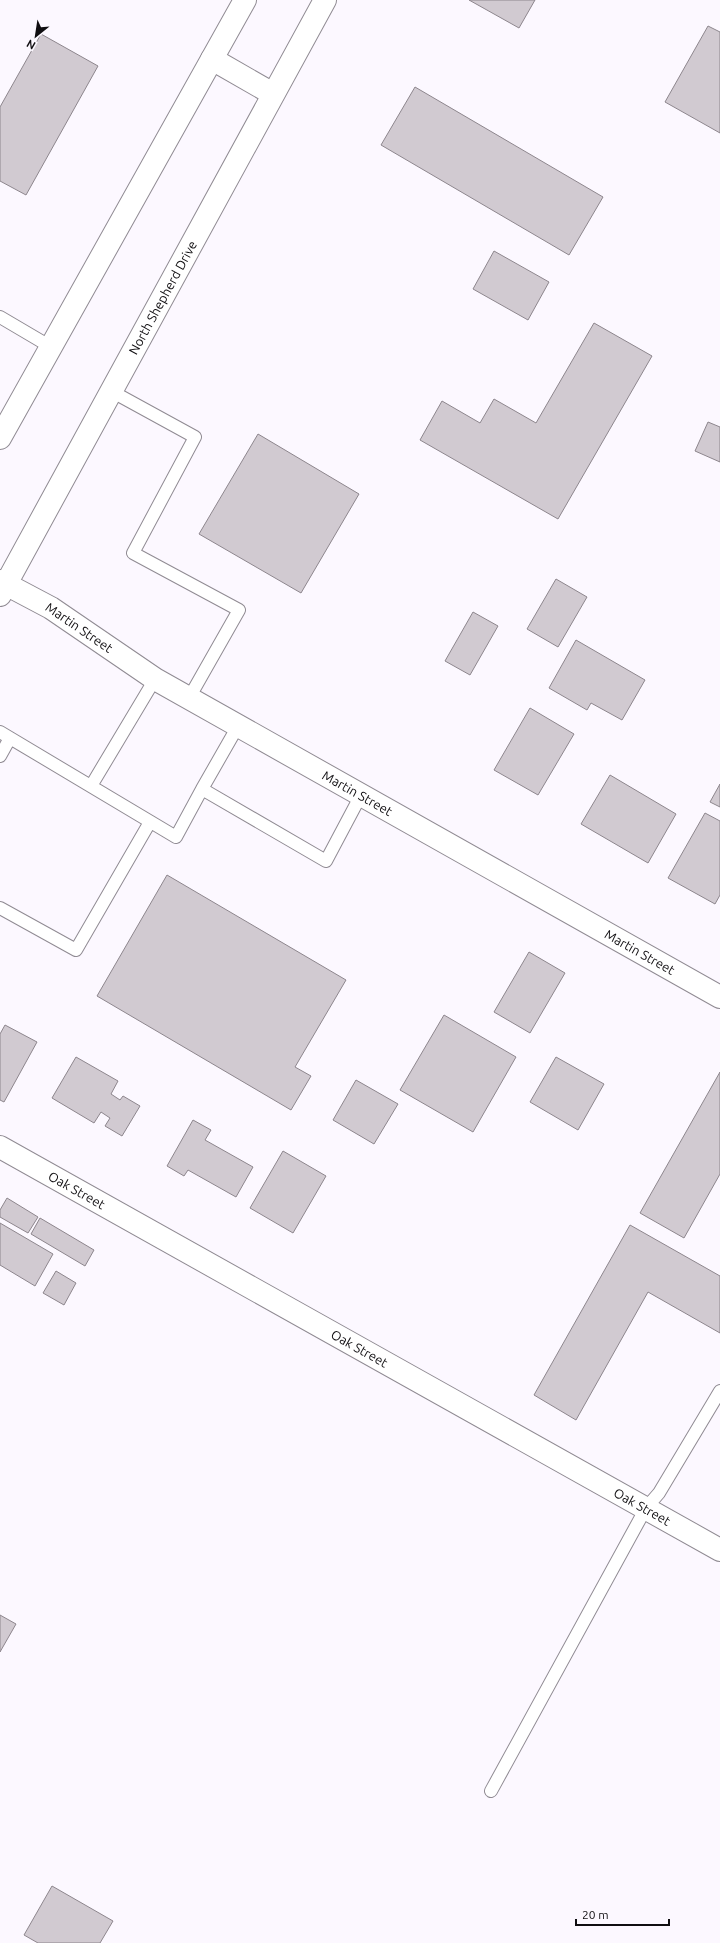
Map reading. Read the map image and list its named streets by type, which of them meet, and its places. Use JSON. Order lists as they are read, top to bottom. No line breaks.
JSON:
{"streets":{"street":["North Shepherd Drive","Martin Street","Oak Street"]},"crossings":[["North Shepherd Drive","Martin Street"]],"scale_bar":"20 m","north":"bottom left"}
